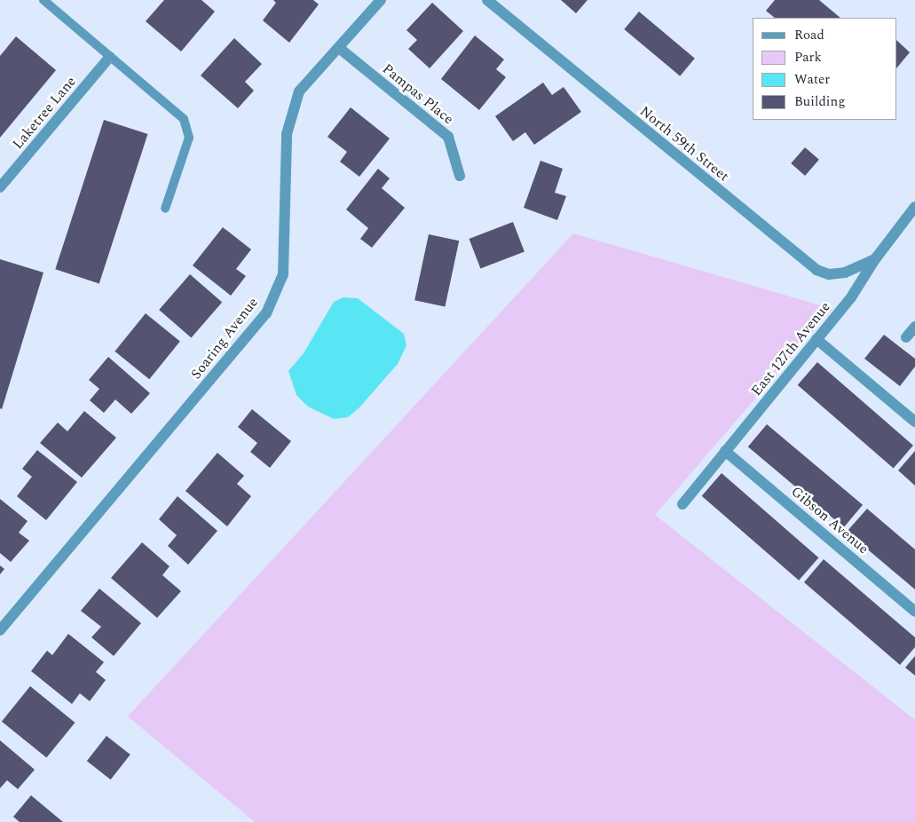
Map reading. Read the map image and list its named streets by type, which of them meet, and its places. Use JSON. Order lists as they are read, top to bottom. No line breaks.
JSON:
{"streets":{"street":["Pampas Place","Laketree Lane","North 59th Street","Soaring Avenue","East 127th Avenue","Gibson Avenue"]},"crossings":[["Pampas Place","Soaring Avenue"],["North 59th Street","East 127th Avenue"],["East 127th Avenue","Gibson Avenue"]],"legend":["Road","Park","Water","Building"]}
